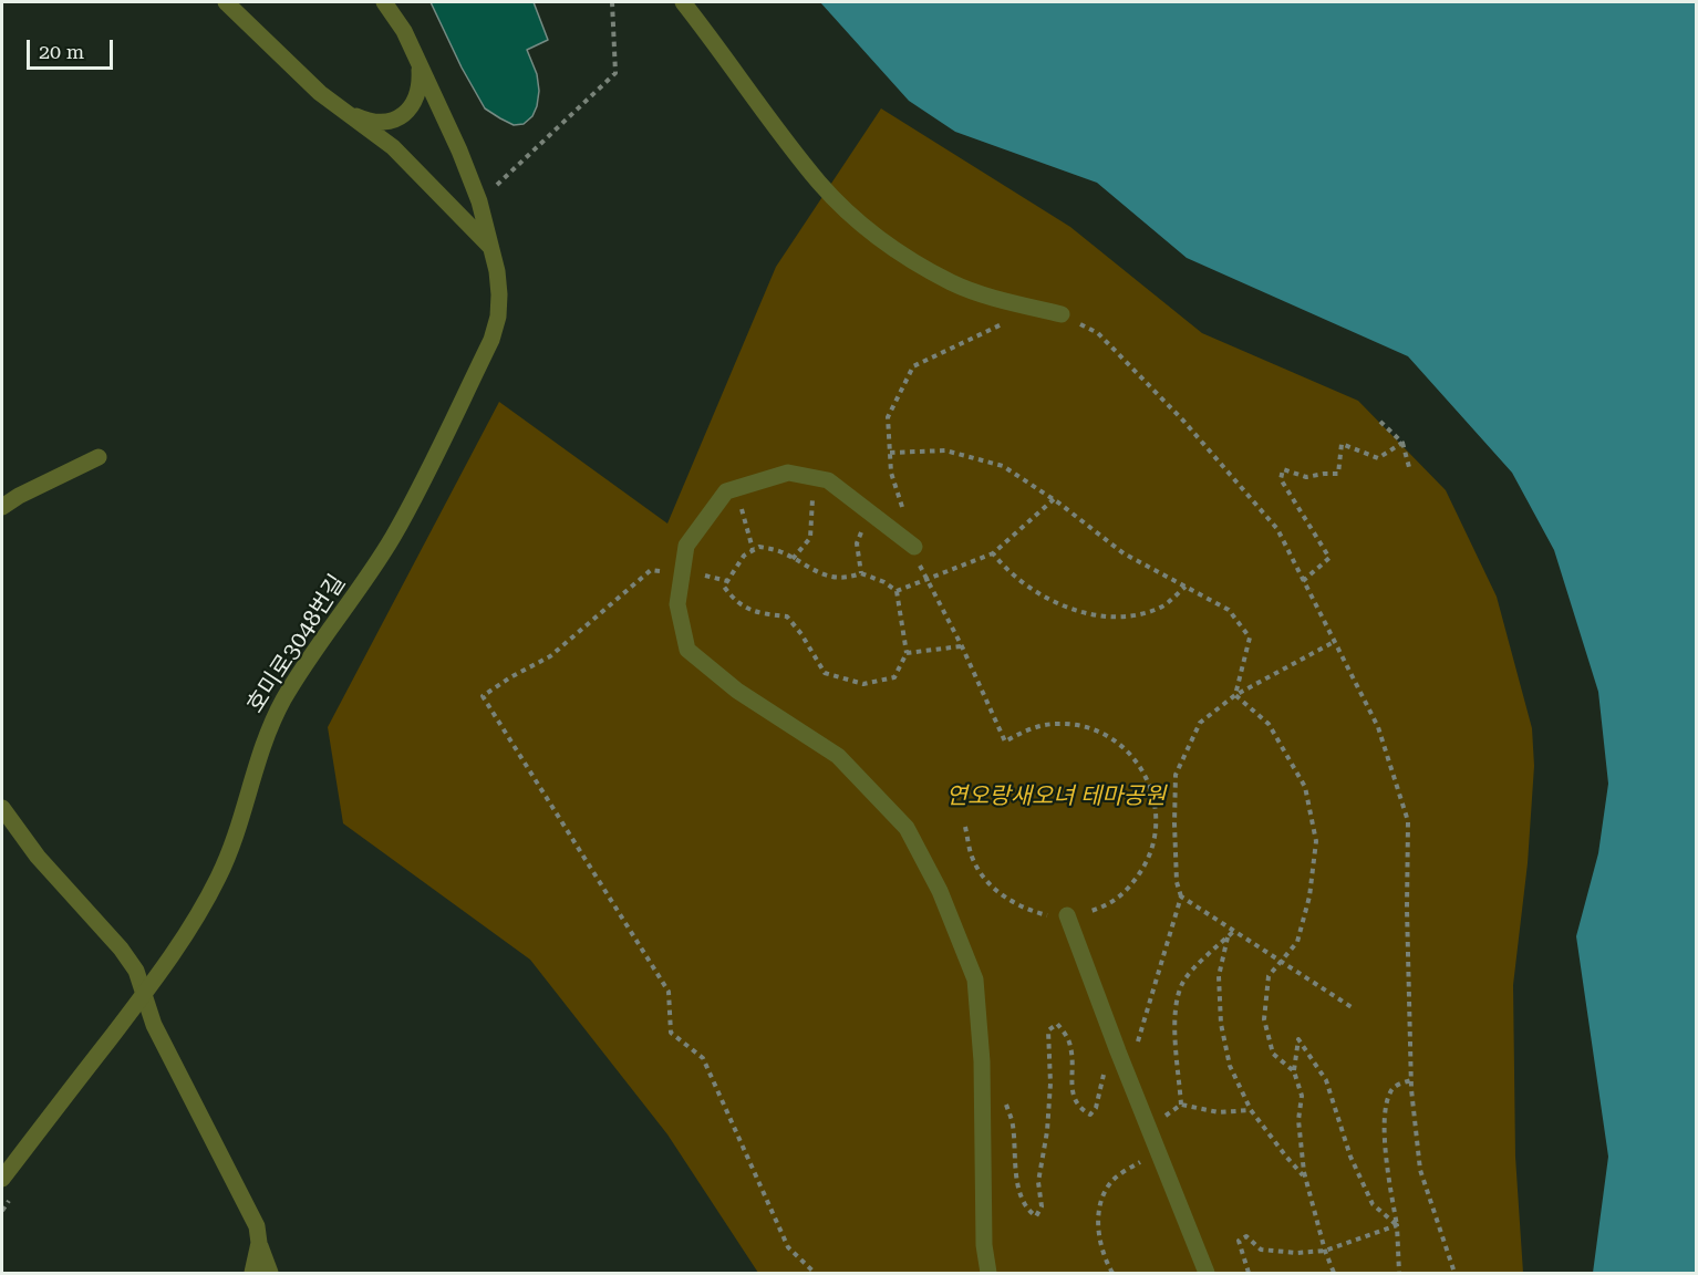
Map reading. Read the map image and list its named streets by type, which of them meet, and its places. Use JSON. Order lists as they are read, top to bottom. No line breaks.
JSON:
{"streets":{"street":["호미로3048번길"]},"parks":["연오랑새오녀 테마공원"],"scale_bar":"20 m"}
